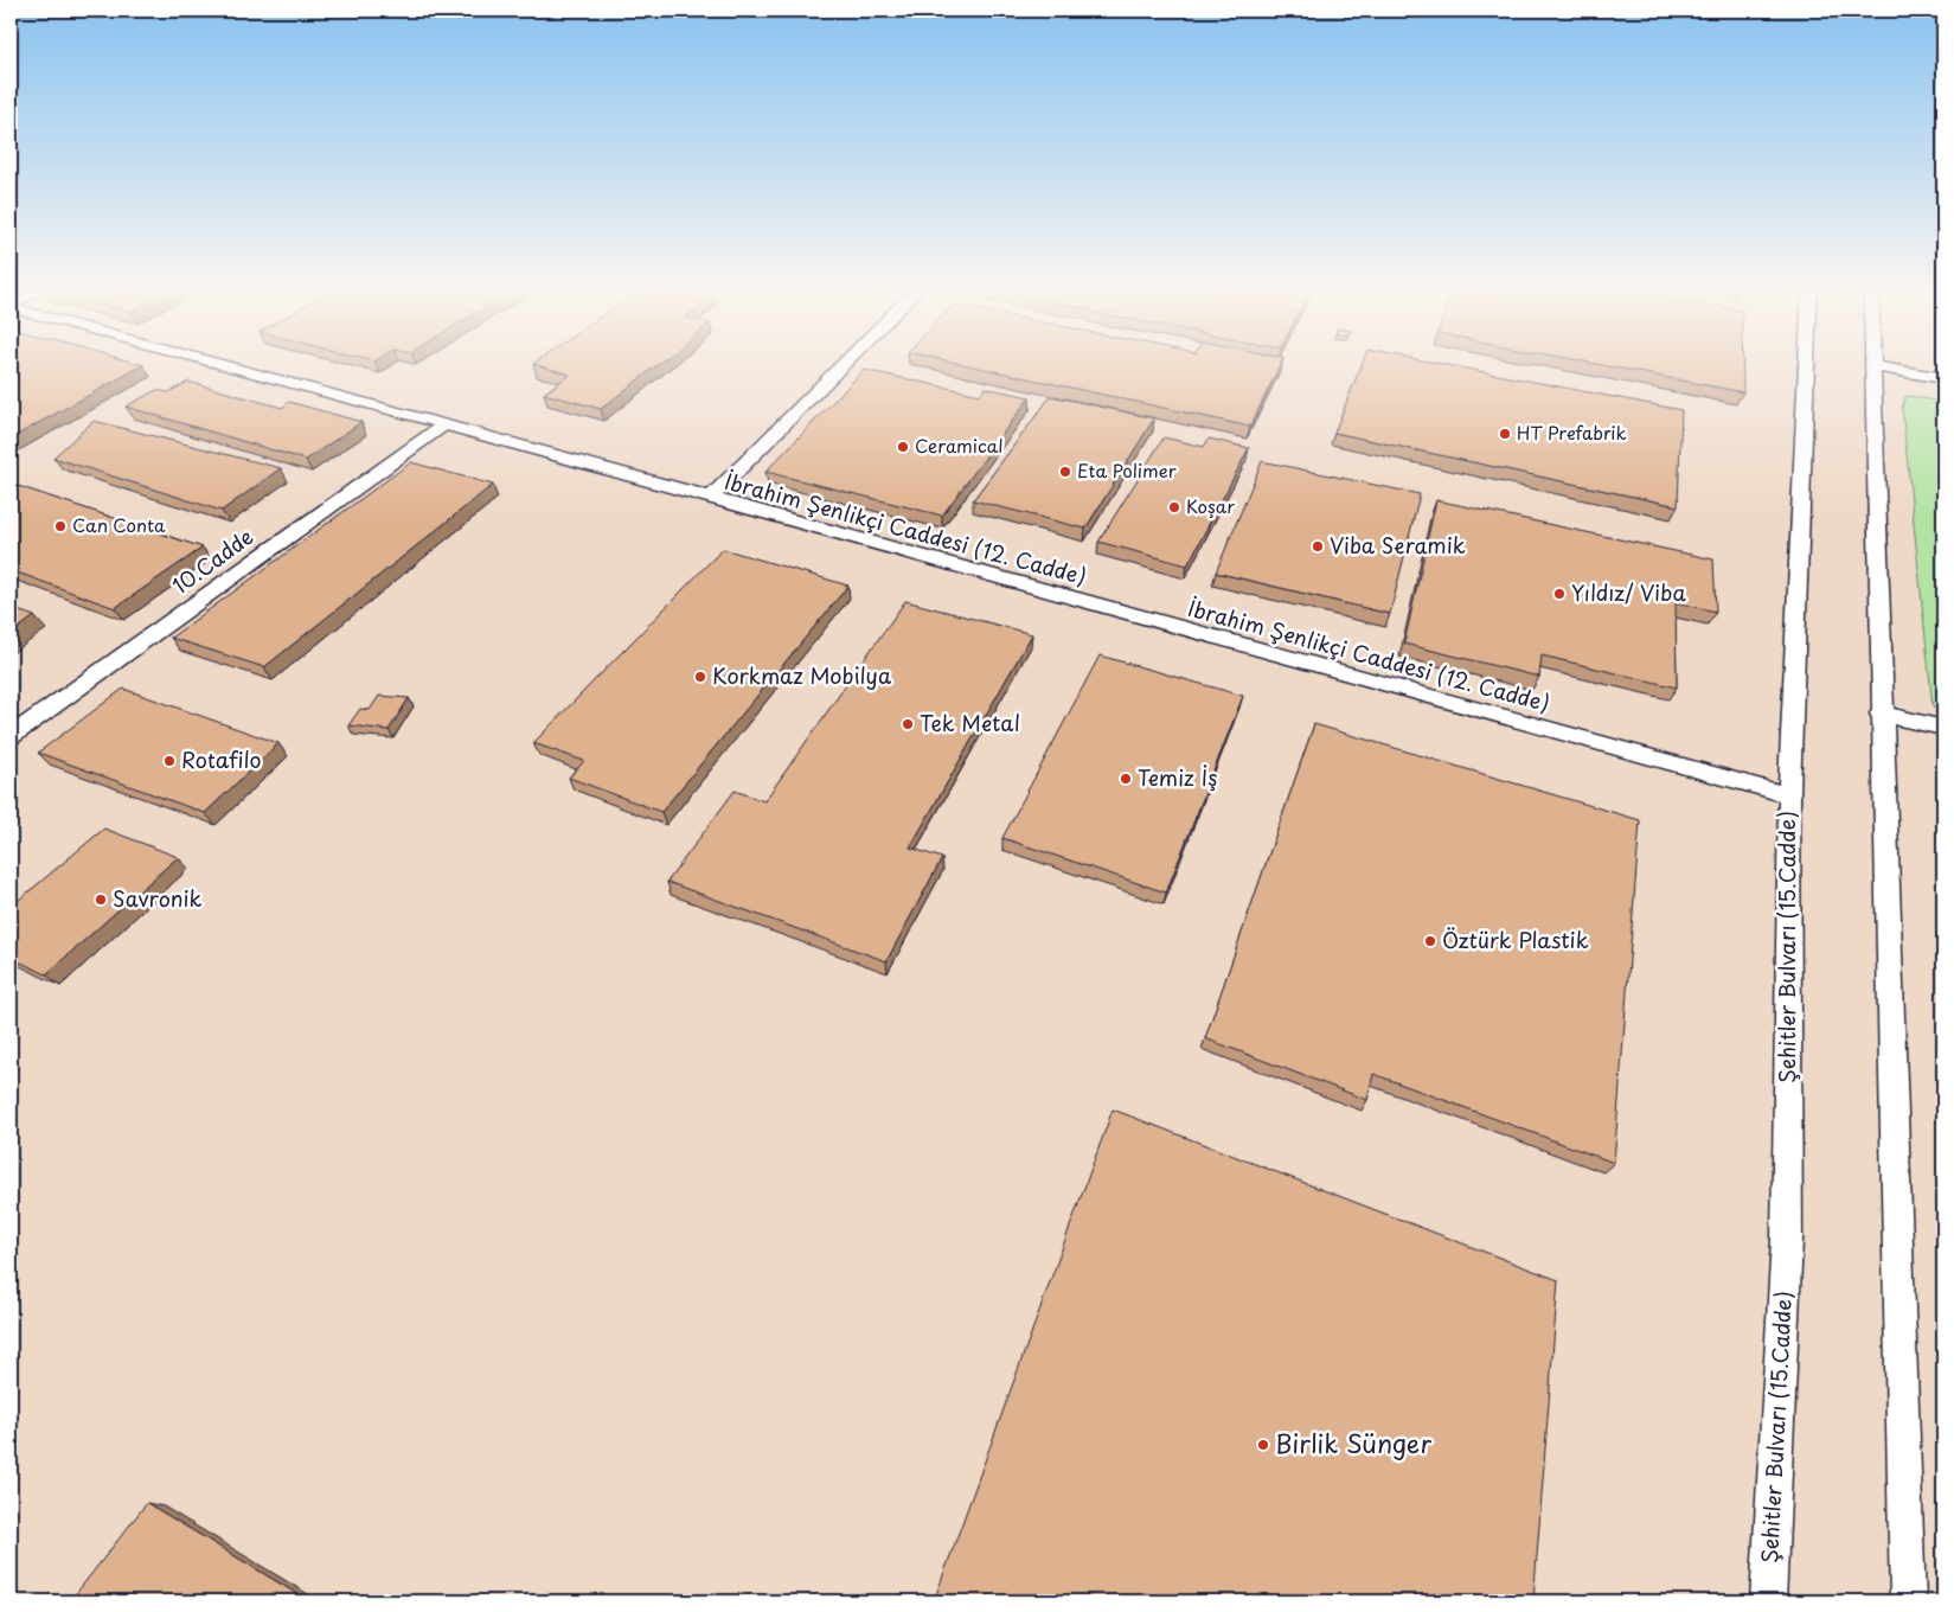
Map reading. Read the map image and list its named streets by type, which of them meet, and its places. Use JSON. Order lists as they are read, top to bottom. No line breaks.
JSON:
{"streets":{"street":["İbrahim Şenlikçi Caddesi (12. Cadde)","10.Cadde","Şehitler Bulvarı (15.Cadde)"]},"crossings":[["İbrahim Şenlikçi Caddesi (12. Cadde)","10.Cadde"],["İbrahim Şenlikçi Caddesi (12. Cadde)","Şehitler Bulvarı (15.Cadde)"]],"places":["HT Prefabrik","Ceramical","Eta Polimer","Koşar","Can Conta","Viba Seramik","Yıldız/ Viba","Korkmaz Mobilya","Tek Metal","Rotafilo","Temiz İş","Savronik","Öztürk Plastik","Birlik Sünger"]}
